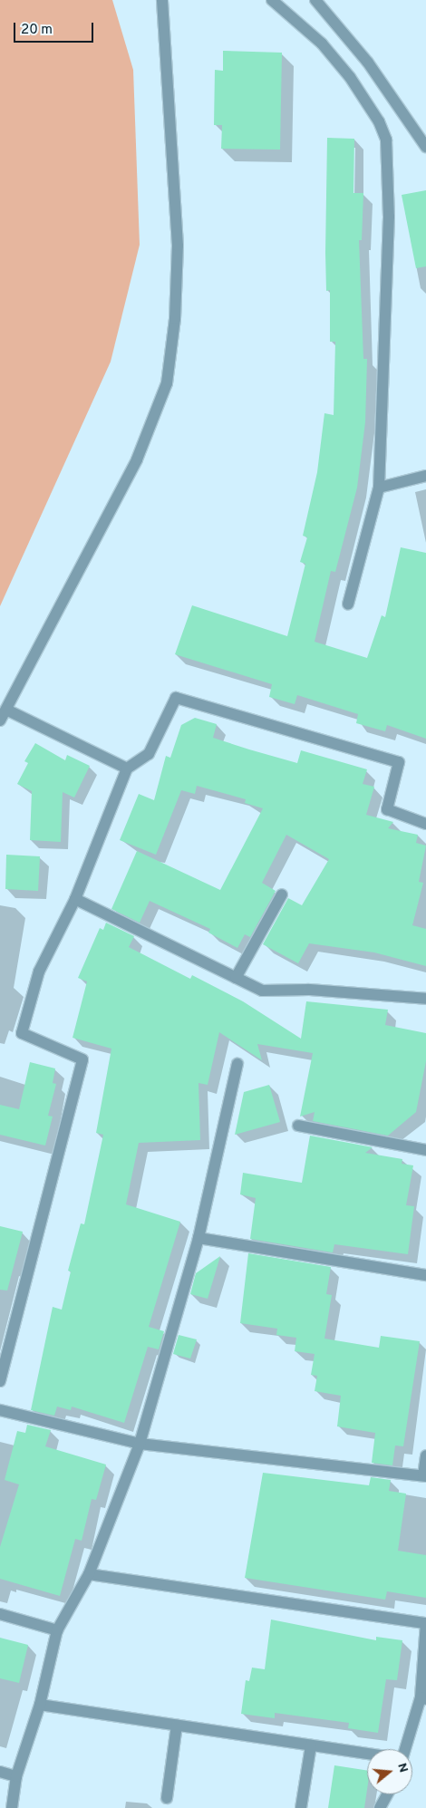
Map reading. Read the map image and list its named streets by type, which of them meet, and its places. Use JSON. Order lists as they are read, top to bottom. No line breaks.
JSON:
{"scale_bar":"20 m","north":"right"}
